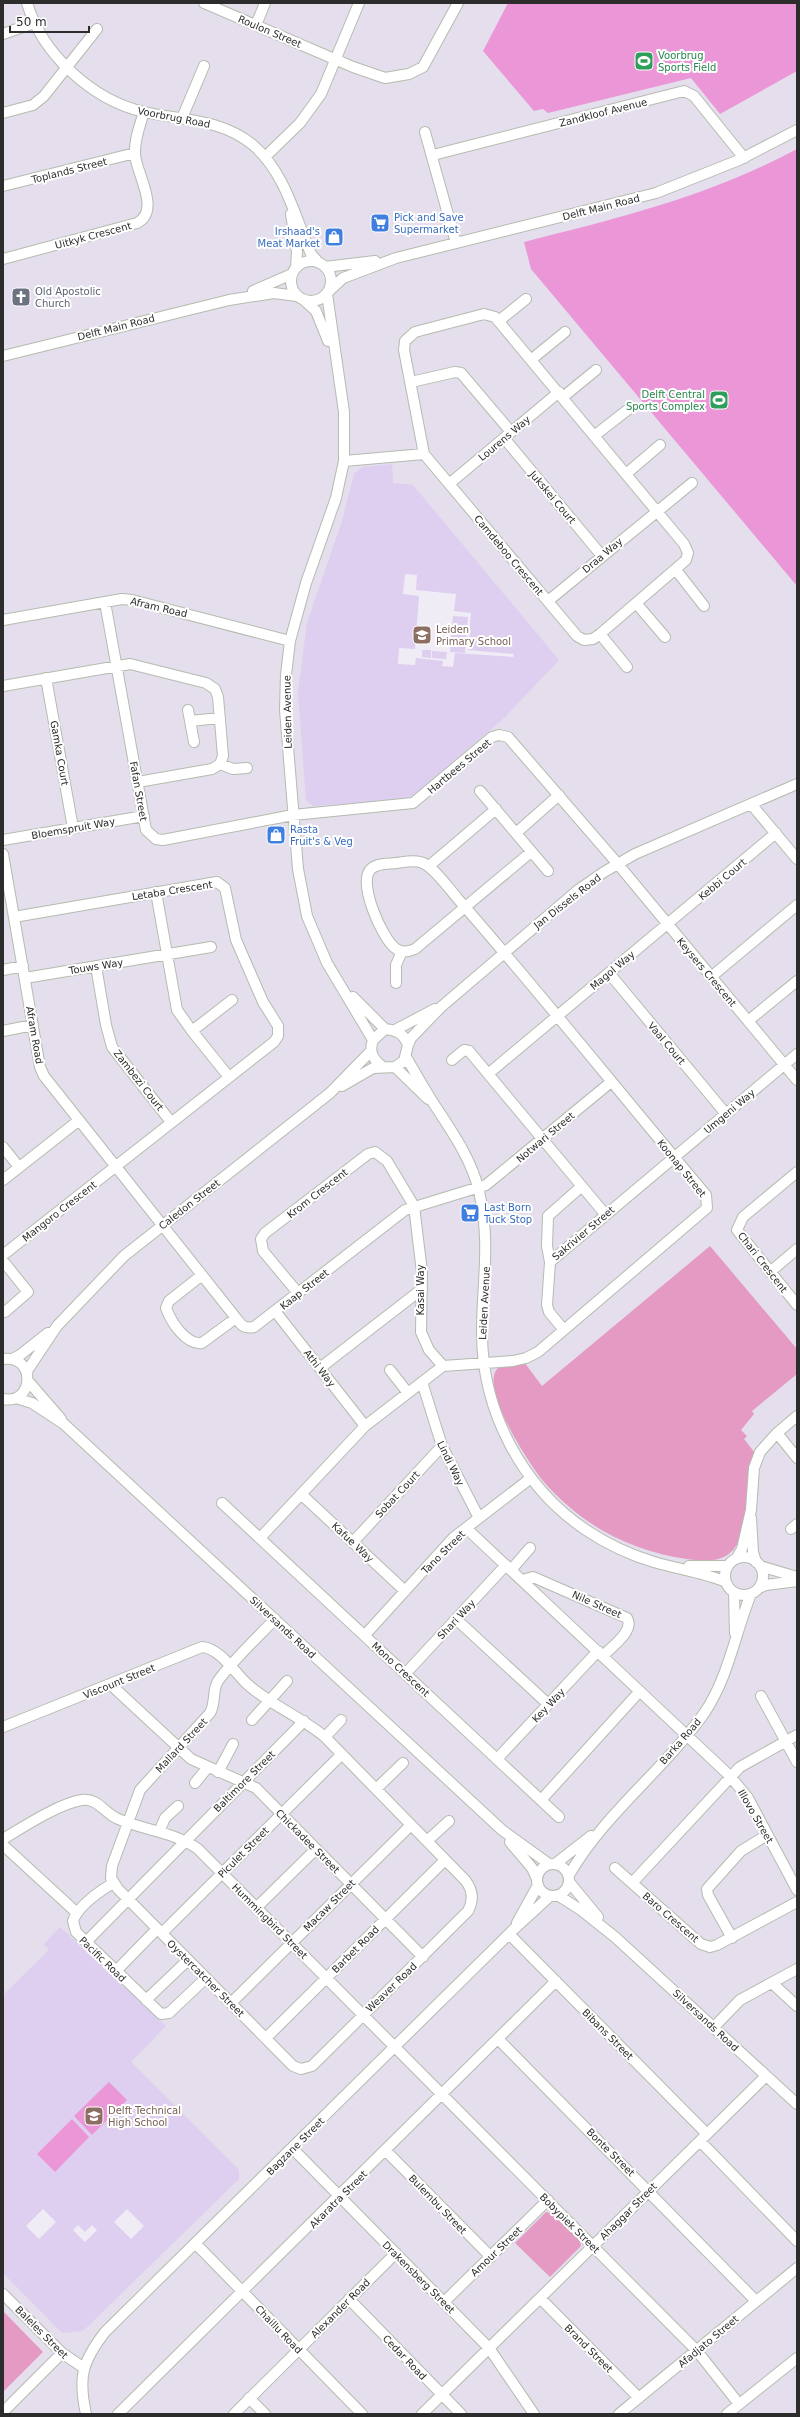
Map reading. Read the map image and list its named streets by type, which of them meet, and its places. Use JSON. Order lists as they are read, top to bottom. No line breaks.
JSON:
{"streets":{"street":["Roulon Street","Zandkloof Avenue","Voorbrug Road","Toplands Street","Delft Main Road","Uitkyk Crescent","Lourens Way","Jukskei Court","Camdeboo Crescent","Draa Way","Afram Road","Leiden Avenue","Gamka Court","Hartbees Street","Fafan Street","Bloemspruit Way","Kebbi Court","Letaba Crescent","Jan Dissels Road","Touws Way","Magol Way","Keysers Crescent","Vaal Court","Zambezi Court","Umgeni Way","Notwari Street","Koonap Street","Krom Crescent","Caledon Street","Mangoro Crescent","Sakrivier Street","Chari Crescent","Kaap Street","Kasai Way","Athi Way","Lindi Way","Sobat Court","Kafue Way","Tano Street","Nile Street","Shari Way","Silversands Road","Mono Crescent","Viscount Street","Key Way","Barka Road","Mallard Street","Baltimore Street","Illovo Street","Chickadee Street","Piculet Street","Macaw Street","Baro Crescent","Hummingbird Street","Barbet Road","Pacific Road","Oystercatcher Street","Weaver Road","Bibans Street","Bagzane Street","Bonte Street","Akaratra Street","Bulembu Street","Ahaggar Street","Bobypiek Street","Amour Street","Drakensberg Street","Alexander Road","Chaillu Road","Baleles Street","Afadjato Street","Brand Street","Cedar Road"]},"crossings":[["Zandkloof Avenue","Delft Main Road"],["Voorbrug Road","Delft Main Road"],["Voorbrug Road","Uitkyk Crescent"],["Voorbrug Road","Leiden Avenue"],["Toplands Street","Uitkyk Crescent"],["Delft Main Road","Leiden Avenue"],["Lourens Way","Jukskei Court"],["Lourens Way","Camdeboo Crescent"],["Jukskei Court","Camdeboo Crescent"],["Jukskei Court","Draa Way"],["Camdeboo Crescent","Draa Way"],["Afram Road","Leiden Avenue"],["Afram Road","Fafan Street"],["Afram Road","Letaba Crescent"],["Afram Road","Touws Way"],["Afram Road","Caledon Street"],["Afram Road","Mangoro Crescent"],["Afram Road","Kaap Street"],["Leiden Avenue","Hartbees Street"],["Leiden Avenue","Fafan Street"],["Leiden Avenue","Jan Dissels Road"],["Leiden Avenue","Notwari Street"],["Leiden Avenue","Koonap Street"],["Leiden Avenue","Caledon Street"],["Leiden Avenue","Kaap Street"],["Leiden Avenue","Tano Street"],["Leiden Avenue","Barka Road"],["Gamka Court","Bloemspruit Way"],["Hartbees Street","Fafan Street"],["Hartbees Street","Jan Dissels Road"],["Hartbees Street","Keysers Crescent"],["Fafan Street","Bloemspruit Way"],["Kebbi Court","Magol Way"],["Kebbi Court","Keysers Crescent"],["Letaba Crescent","Zambezi Court"],["Letaba Crescent","Mangoro Crescent"],["Jan Dissels Road","Keysers Crescent"],["Jan Dissels Road","Koonap Street"],["Jan Dissels Road","Caledon Street"],["Touws Way","Zambezi Court"],["Magol Way","Keysers Crescent"],["Magol Way","Vaal Court"],["Magol Way","Koonap Street"],["Keysers Crescent","Umgeni Way"],["Vaal Court","Umgeni Way"],["Umgeni Way","Koonap Street"],["Umgeni Way","Sakrivier Street"],["Notwari Street","Koonap Street"],["Notwari Street","Kaap Street"],["Koonap Street","Sakrivier Street"],["Krom Crescent","Kaap Street"],["Krom Crescent","Kasai Way"],["Caledon Street","Kaap Street"],["Caledon Street","Silversands Road"],["Kaap Street","Kasai Way"],["Kaap Street","Athi Way"],["Lindi Way","Sobat Court"],["Lindi Way","Tano Street"],["Sobat Court","Kafue Way"],["Kafue Way","Tano Street"],["Tano Street","Mono Crescent"],["Nile Street","Key Way"],["Shari Way","Mono Crescent"],["Silversands Road","Barka Road"],["Silversands Road","Mallard Street"],["Silversands Road","Bagzane Street"],["Silversands Road","Ahaggar Street"],["Mono Crescent","Key Way"],["Viscount Street","Mallard Street"],["Viscount Street","Baltimore Street"],["Viscount Street","Chickadee Street"],["Viscount Street","Piculet Street"],["Viscount Street","Macaw Street"],["Viscount Street","Barbet Road"],["Viscount Street","Weaver Road"],["Barka Road","Illovo Street"],["Barka Road","Bagzane Street"],["Mallard Street","Chickadee Street"],["Mallard Street","Hummingbird Street"],["Mallard Street","Oystercatcher Street"],["Baltimore Street","Chickadee Street"],["Baltimore Street","Hummingbird Street"],["Baltimore Street","Pacific Road"],["Baltimore Street","Oystercatcher Street"],["Chickadee Street","Piculet Street"],["Chickadee Street","Macaw Street"],["Chickadee Street","Barbet Road"],["Chickadee Street","Weaver Road"],["Piculet Street","Hummingbird Street"],["Piculet Street","Pacific Road"],["Piculet Street","Oystercatcher Street"],["Macaw Street","Hummingbird Street"],["Macaw Street","Oystercatcher Street"],["Hummingbird Street","Barbet Road"],["Hummingbird Street","Weaver Road"],["Hummingbird Street","Bagzane Street"],["Hummingbird Street","Bobypiek Street"],["Barbet Road","Oystercatcher Street"],["Pacific Road","Oystercatcher Street"],["Oystercatcher Street","Weaver Road"],["Bibans Street","Bagzane Street"],["Bibans Street","Akaratra Street"],["Bibans Street","Ahaggar Street"],["Bagzane Street","Bobypiek Street"],["Bagzane Street","Drakensberg Street"],["Bagzane Street","Chaillu Road"],["Bagzane Street","Baleles Street"],["Bonte Street","Akaratra Street"],["Bonte Street","Ahaggar Street"],["Bonte Street","Afadjato Street"],["Akaratra Street","Bulembu Street"],["Akaratra Street","Bobypiek Street"],["Akaratra Street","Drakensberg Street"],["Akaratra Street","Chaillu Road"],["Bulembu Street","Amour Street"],["Ahaggar Street","Bobypiek Street"],["Ahaggar Street","Drakensberg Street"],["Ahaggar Street","Brand Street"],["Ahaggar Street","Cedar Road"],["Bobypiek Street","Amour Street"],["Bobypiek Street","Afadjato Street"],["Amour Street","Drakensberg Street"],["Drakensberg Street","Alexander Road"],["Alexander Road","Chaillu Road"],["Alexander Road","Cedar Road"],["Afadjato Street","Brand Street"]],"places":{"sports":["Voorbrug Sports Field","Delft Central Sports Complex"],"supermarket":["Pick and Save Supermarket","Last Born Tuck Stop"],"shop":["Irshaad's Meat Market","Rasta Fruit's & Veg"],"church":["Old Apostolic Church"],"school or university":["Leiden Primary School","Delft Technical High School"]},"scale_bar":"50 m"}
